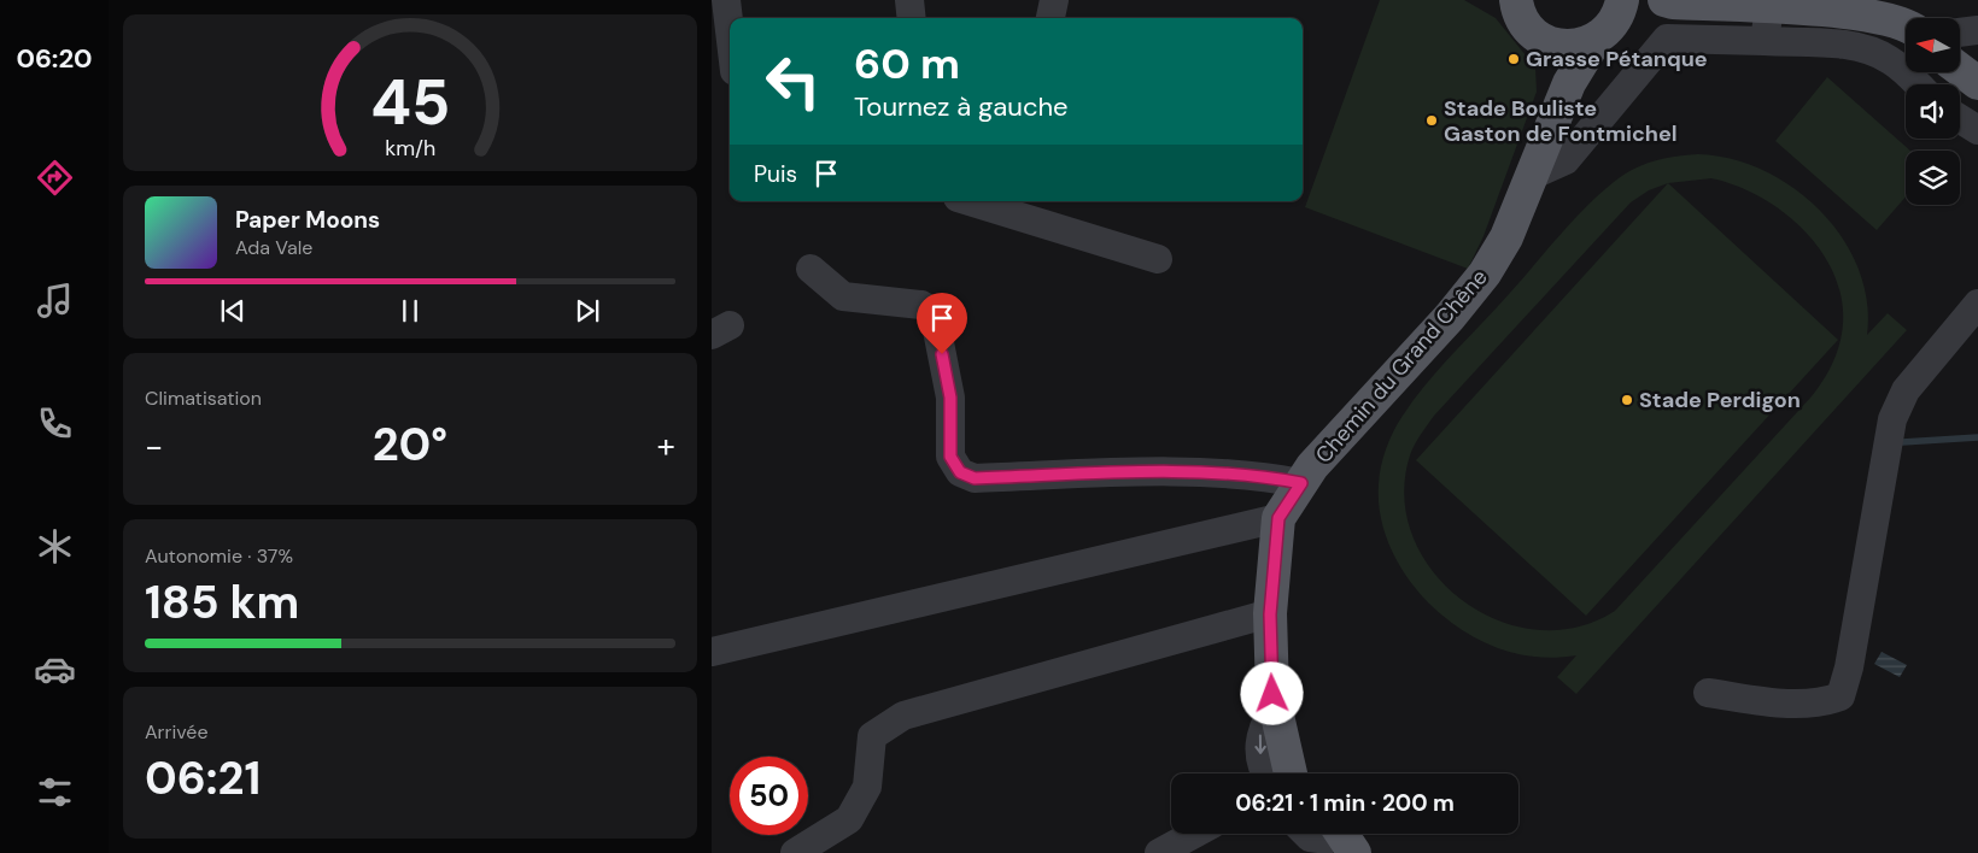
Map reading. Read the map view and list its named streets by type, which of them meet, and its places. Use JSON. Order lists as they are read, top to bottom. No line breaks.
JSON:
{"streets":{"main road":["Chemin du Grand Chêne"]},"places":["Grasse Pétanque","Stade Bouliste Gaston de Fontmichel","Stade Perdigon"],"north":"left","page":{"tabs":"06:20","turn":["60 m","Tournez à gauche"],"then":"Puis","song":["Paper Moons","Ada Vale"],"tile":["Climatisation",["Autonomie · 37%","185 km"],["Arrivée","06:21"]],"heat":["−","20°","+"],"limit":"50","trip":"06:21 · 1 min · 200 m","gauge":["45","km/h"]}}
